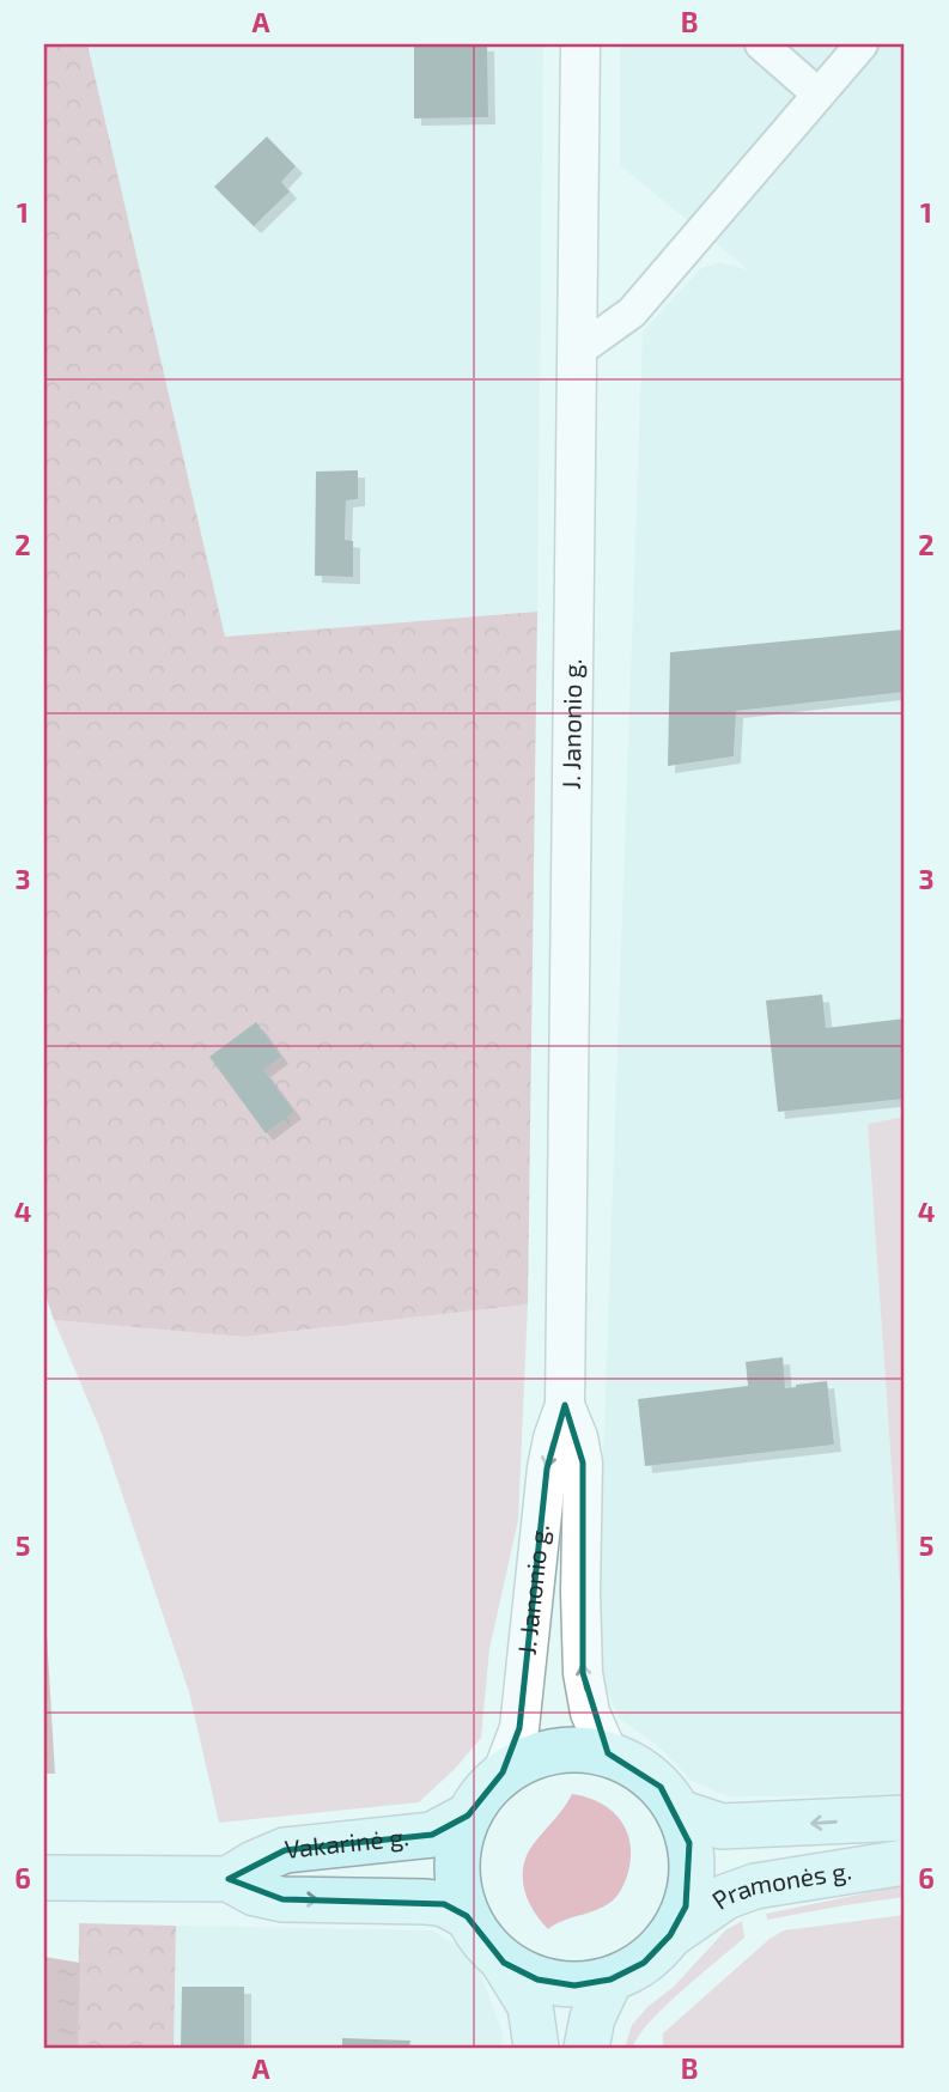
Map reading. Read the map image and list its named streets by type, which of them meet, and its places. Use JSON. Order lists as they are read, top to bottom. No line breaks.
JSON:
{"streets":{"main road":["Vakarinė g.","Pramonės g."],"street":["J. Janonio g."]},"crossings":[["J. Janonio g.","Vakarinė g."],["J. Janonio g.","Pramonės g."],["Vakarinė g.","Pramonės g."]],"grid":{"columns":["A","B"],"rows":["1","2","3","4","5","6"]}}
